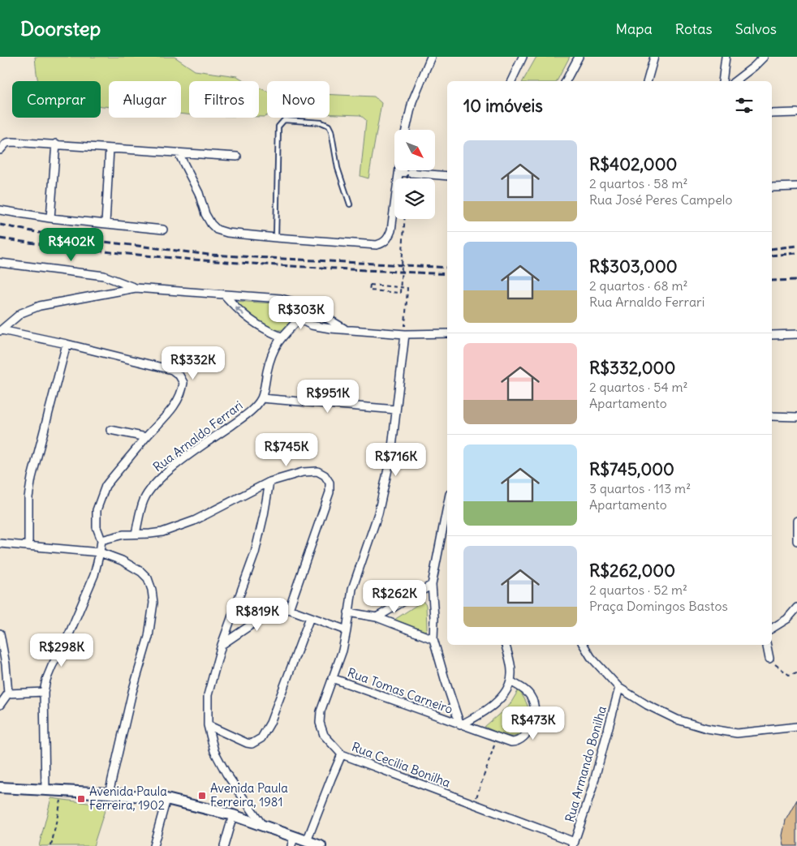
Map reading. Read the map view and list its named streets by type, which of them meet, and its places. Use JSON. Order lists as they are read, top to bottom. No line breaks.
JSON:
{"streets":{"street":["Rua Arnaldo Ferrari","Rua Tomas Carneiro","Rua Armando Bonilha","Rua Cecilia Bonilha"]},"crossings":[["Rua Tomas Carneiro","Rua Cecilia Bonilha"],["Rua Armando Bonilha","Rua Cecilia Bonilha"]],"places":{"transit":["Avenida Paula Ferreira, 1981","Avenida Paula Ferreira, 1902"]},"north":"bottom right","page":{"header":"Doorstep","nav":["Mapa","Rotas","Salvos"],"chip":["Comprar","Alugar","Filtros","Novo"],"heading":"10 imóveis","list":[{"name":"R$402,000","note":"2 quartos · 58 m² · Rua José Peres Campelo"},{"name":"R$303,000","note":"2 quartos · 68 m² · Rua Arnaldo Ferrari"},{"name":"R$332,000","note":"2 quartos · 54 m² · Apartamento"},{"name":"R$745,000","note":"3 quartos · 113 m² · Apartamento"},{"name":"R$262,000","note":"2 quartos · 52 m² · Praça Domingos Bastos"}],"price":["R$402K","R$303K","R$332K","R$951K","R$745K","R$716K","R$262K","R$819K","R$298K","R$473K"]}}
